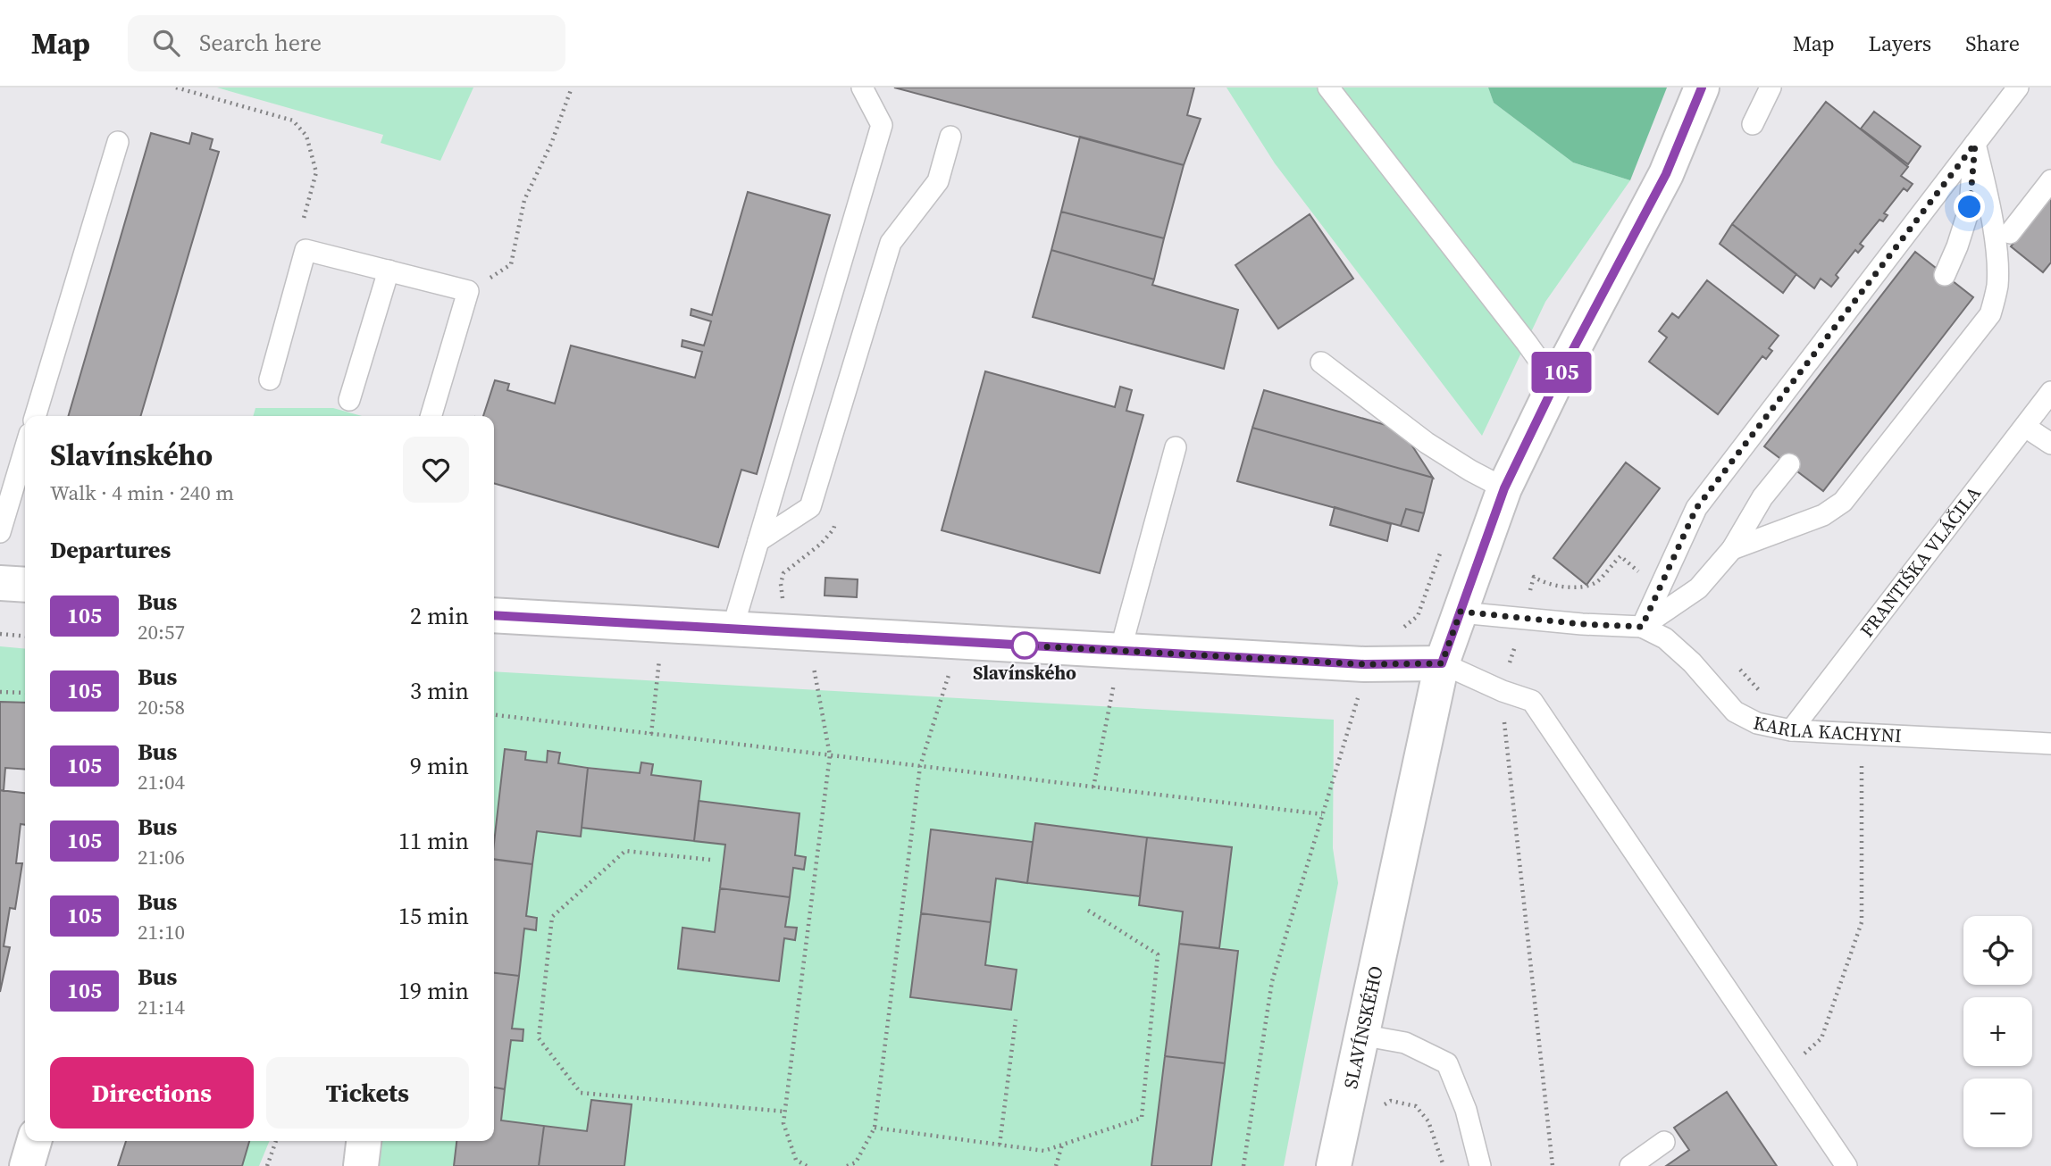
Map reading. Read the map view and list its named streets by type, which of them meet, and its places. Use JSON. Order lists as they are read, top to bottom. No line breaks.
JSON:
{"streets":{"street":["SLAVÍNSKÉHO"],"lane":["FRANTIŠKA VLÁČILA","KARLA KACHYNI"]},"crossings":[["FRANTIŠKA VLÁČILA","KARLA KACHYNI"]],"places":["Slavínského"],"lines":["bus line 105"],"page":{"header":"Map","search":"Search here","nav":["Map","Layers","Share"],"on_map":"105","heading":[["Slavínského","Walk · 4 min · 240 m"],"Departures"],"list":[{"mark":"105","name":"Bus","note":"20:57","value":"2 min"},{"mark":"105","name":"Bus","note":"20:58","value":"3 min"},{"mark":"105","name":"Bus","note":"21:04","value":"9 min"},{"mark":"105","name":"Bus","note":"21:06","value":"11 min"},{"mark":"105","name":"Bus","note":"21:10","value":"15 min"},{"mark":"105","name":"Bus","note":"21:14","value":"19 min"}],"map_buttons":["+","−"],"buttons":["Directions","Tickets"]}}
